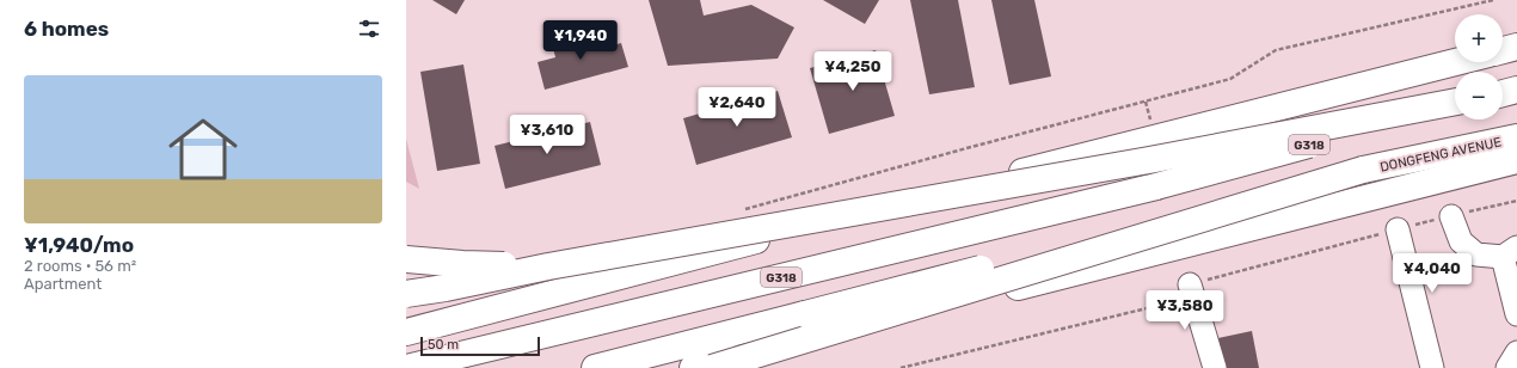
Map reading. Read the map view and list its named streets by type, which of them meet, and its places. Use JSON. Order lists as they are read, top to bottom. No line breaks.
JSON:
{"streets":{"main road":["G318","DONGFENG AVENUE"]},"scale_bar":"50 m","page":{"heading":"6 homes","map_buttons":["+","−"],"price":["¥1,940","¥4,250","¥2,640","¥3,610","¥4,040","¥3,580"],"list":[{"name":"¥1,940/mo","note":"2 rooms · 56 m² · Apartment"}],"scale":"50 m"}}
